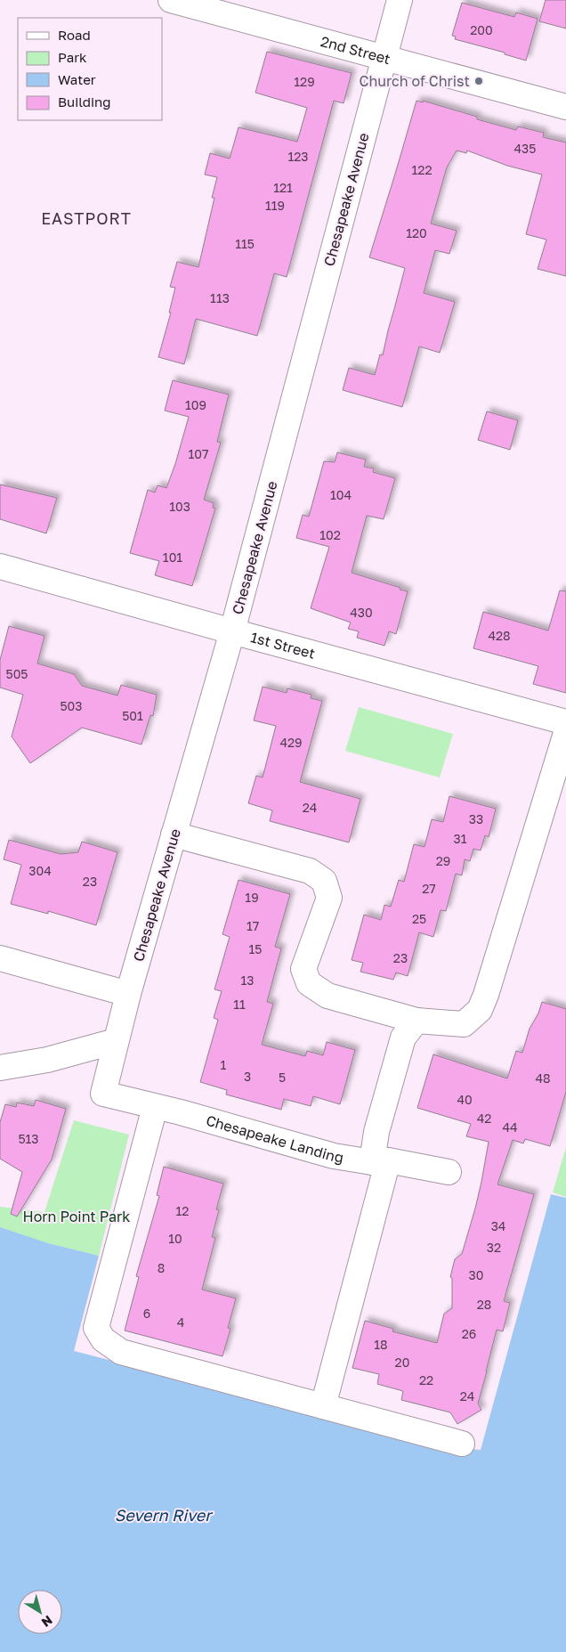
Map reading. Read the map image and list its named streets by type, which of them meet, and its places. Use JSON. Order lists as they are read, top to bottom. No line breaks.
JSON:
{"streets":{"street":["2nd Street","Chesapeake Avenue","1st Street","Chesapeake Landing"]},"crossings":[["2nd Street","Chesapeake Avenue"],["Chesapeake Avenue","1st Street"],["Chesapeake Avenue","Chesapeake Landing"]],"districts":["EASTPORT"],"water":["Severn River"],"parks":["Horn Point Park"],"places":["Church of Christ"],"house_numbers":["200","129","435","123","122","121","119","120","115","113","109","107","104","103","102","101","430","428","505","503","501","429","24","33","31","29","304","23","27","19","25","17","15","23","13","11","1","3","5","48","40","42","44","513","12","34","10","32","8","30","28","6","4","26","18","20","22","24"],"legend":["Road","Park","Water","Building"],"north":"bottom right"}
